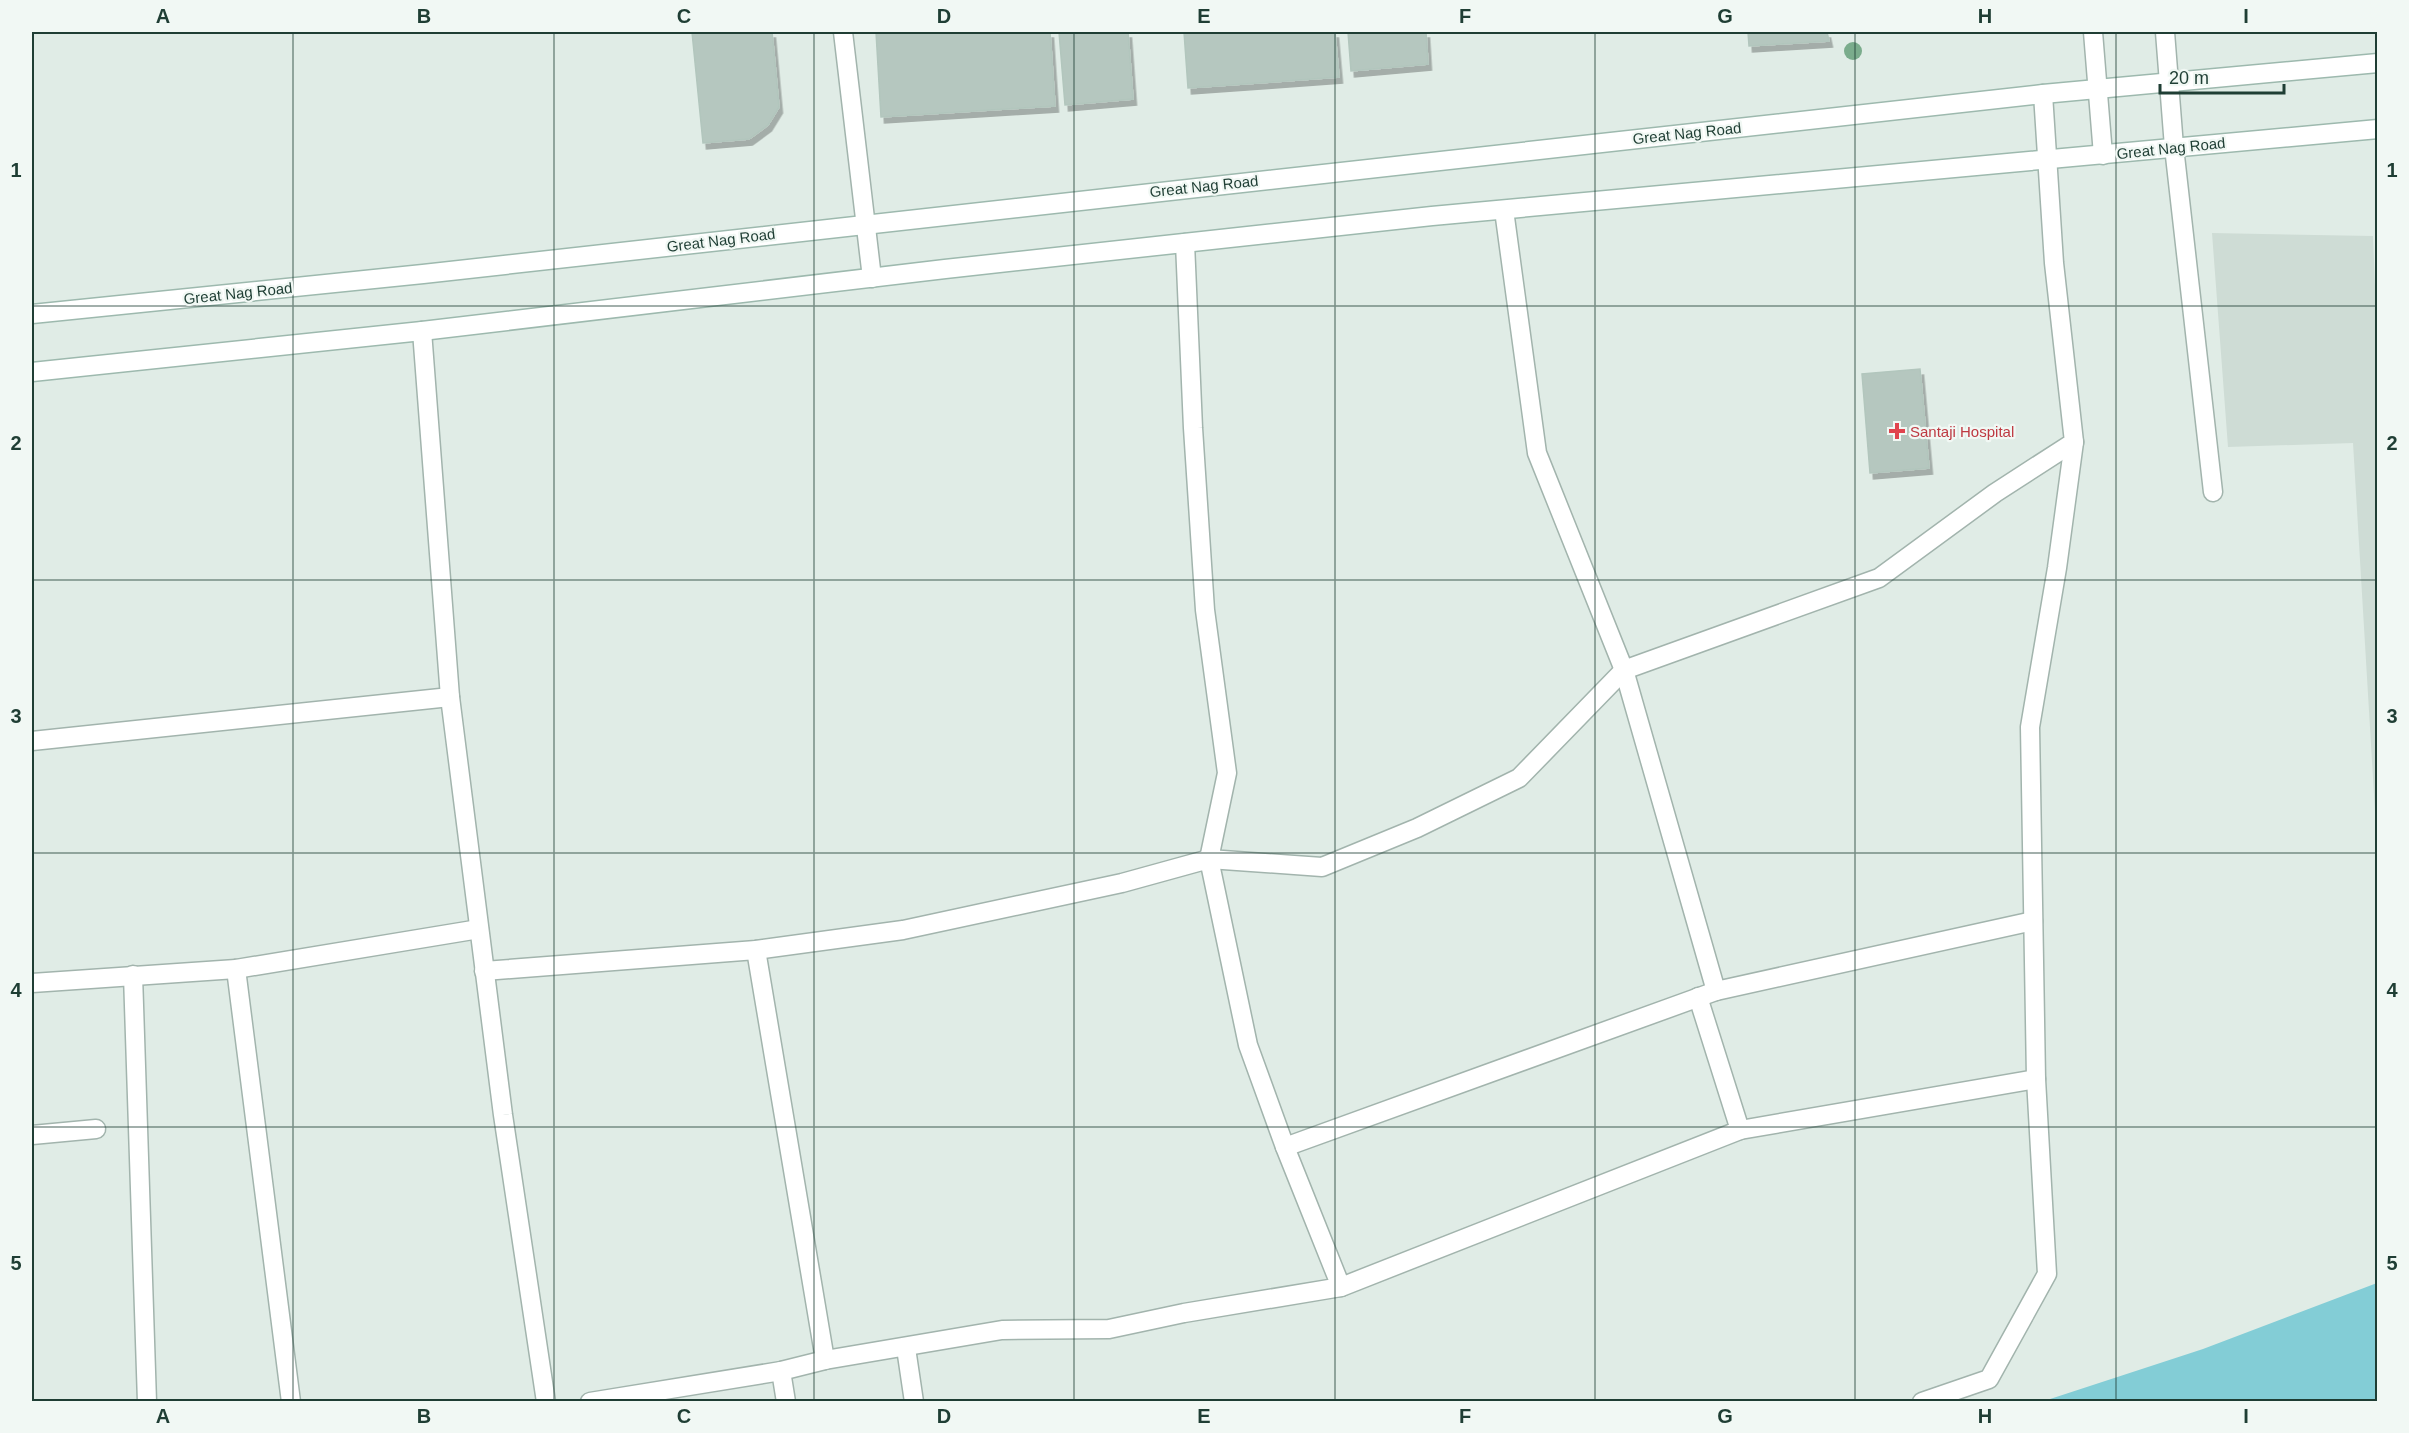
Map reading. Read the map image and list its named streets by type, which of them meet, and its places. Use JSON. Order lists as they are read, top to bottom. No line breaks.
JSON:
{"streets":{"street":["Great Nag Road"]},"places":{"health":["Santaji Hospital"]},"scale_bar":"20 m","grid":{"columns":["A","B","C","D","E","F","G","H","I"],"rows":["1","2","3","4","5"]}}
